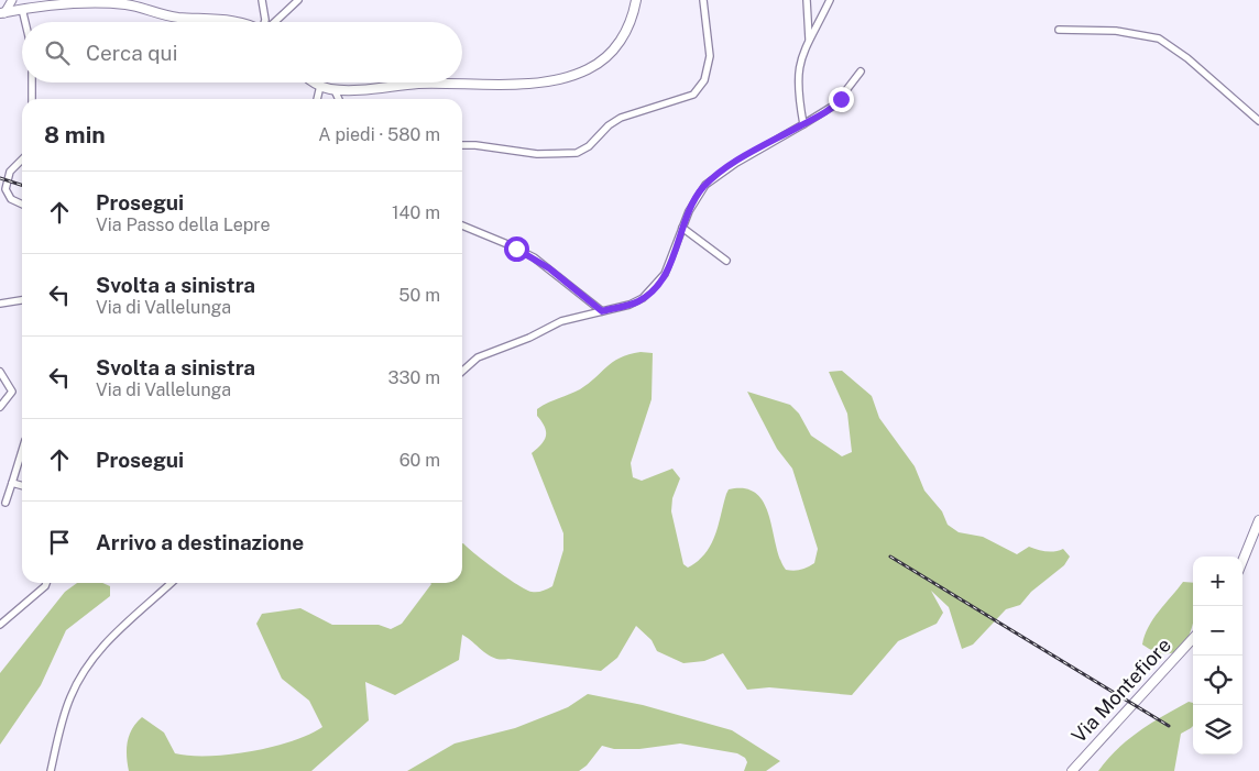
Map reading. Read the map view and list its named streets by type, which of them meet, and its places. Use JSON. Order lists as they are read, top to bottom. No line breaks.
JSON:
{"streets":{"main road":["Via Montefiore"]},"page":{"search":"Cerca qui","heading":["8 min","A piedi · 580 m"],"list":[["Prosegui","Via Passo della Lepre","140 m"],["Svolta a sinistra","Via di Vallelunga","50 m"],["Svolta a sinistra","Via di Vallelunga","330 m"],["Prosegui","60 m"],"Arrivo a destinazione"],"map_buttons":["+","−"]}}
